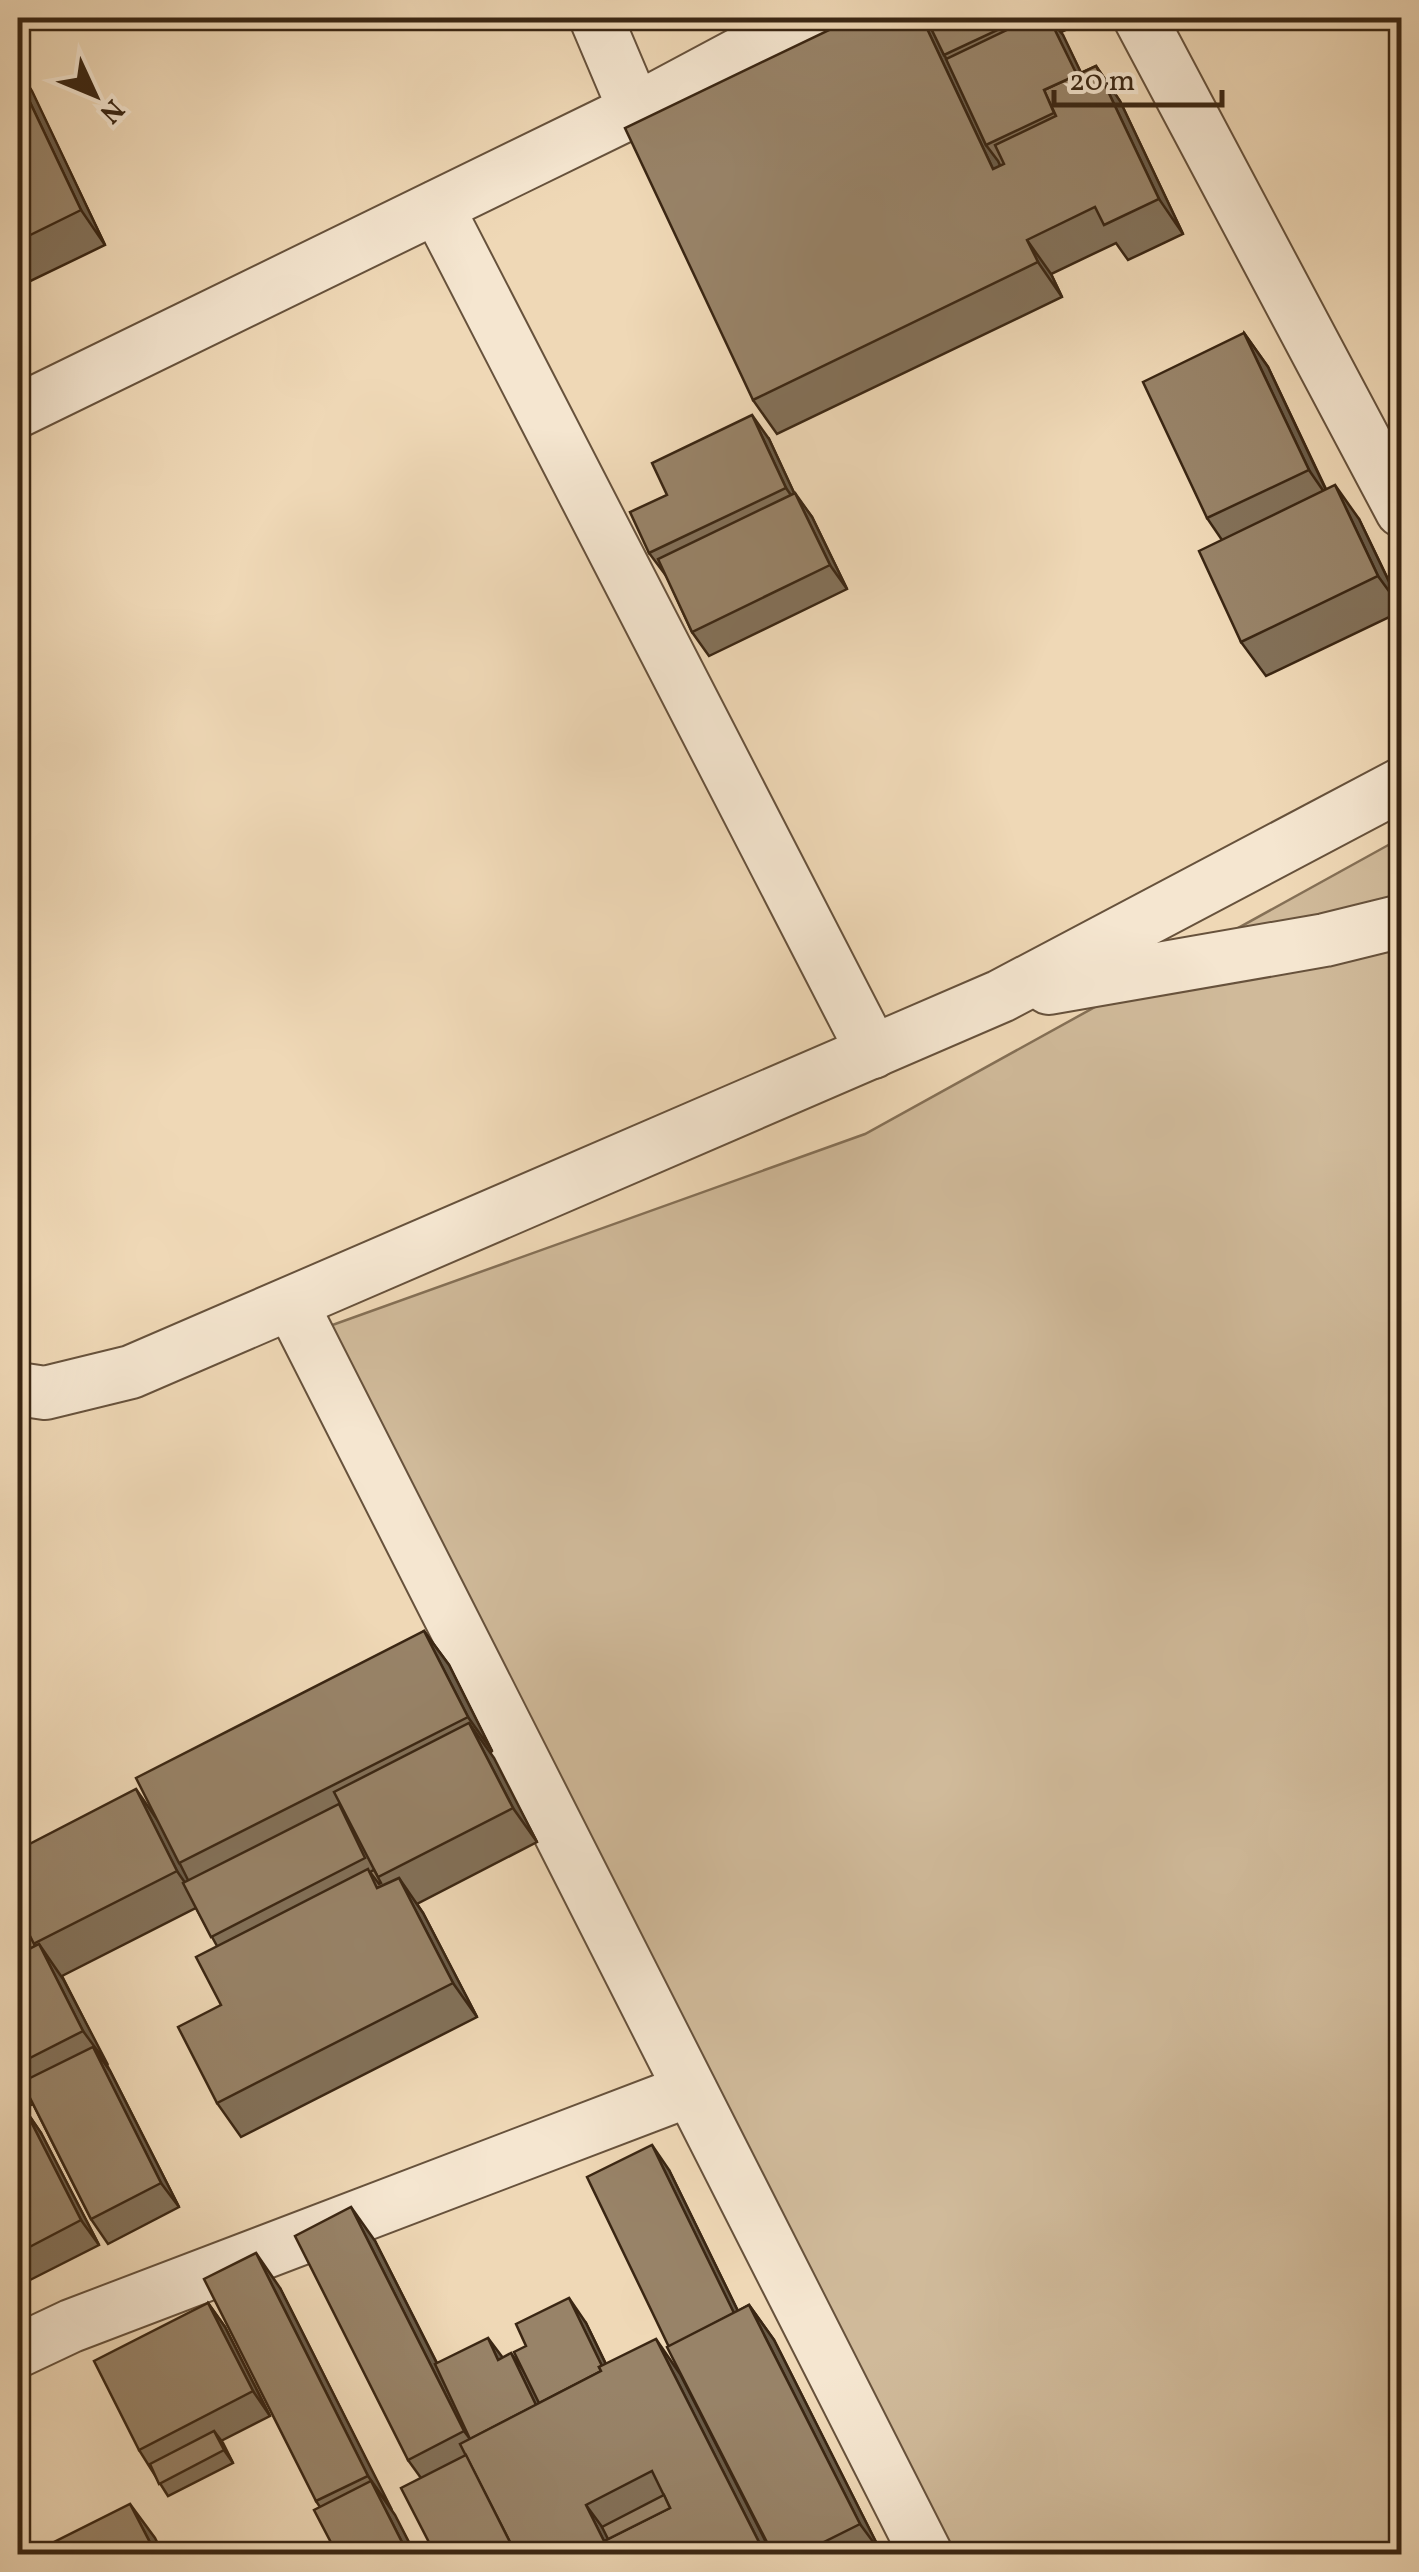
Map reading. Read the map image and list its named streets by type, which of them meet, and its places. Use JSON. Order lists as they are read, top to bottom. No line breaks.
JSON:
{"scale_bar":"20 m","north":"bottom right"}
